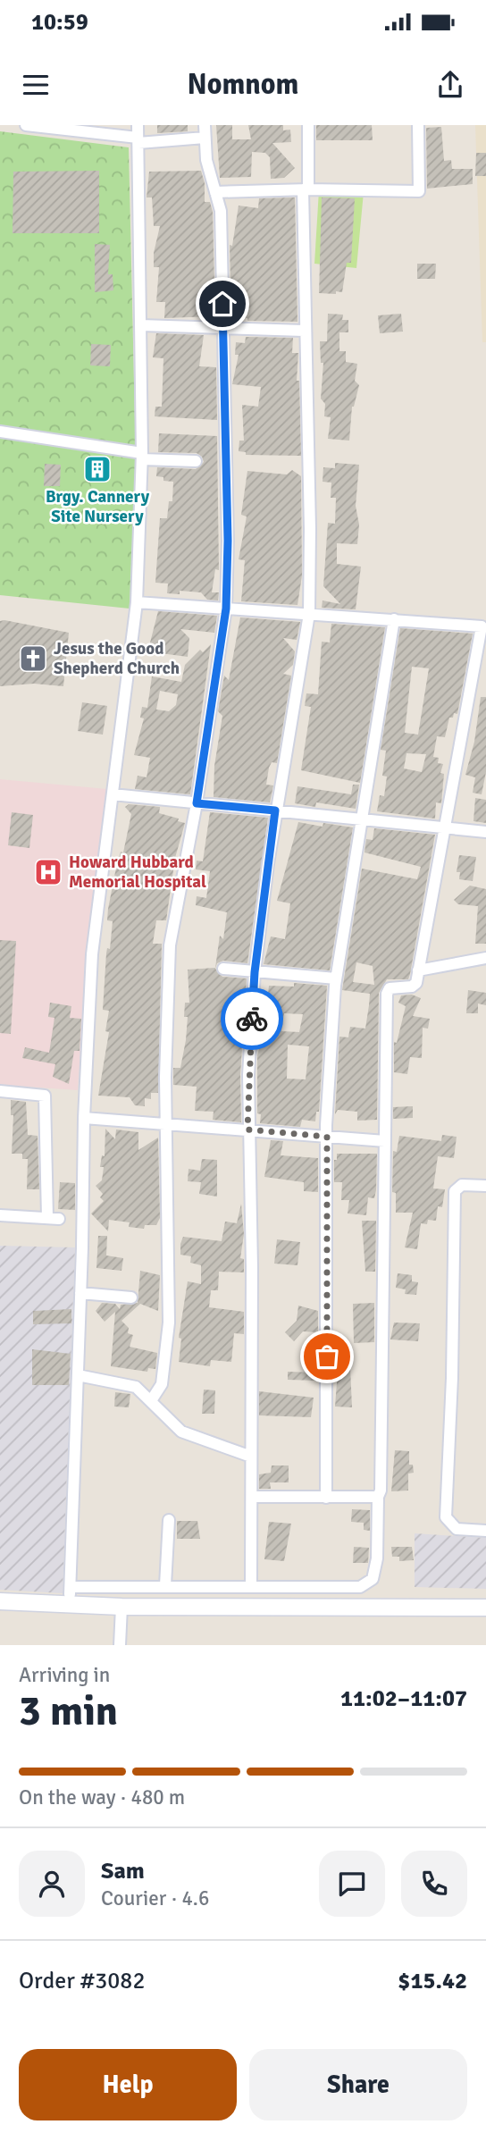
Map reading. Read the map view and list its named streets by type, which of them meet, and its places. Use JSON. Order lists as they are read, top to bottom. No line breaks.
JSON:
{"places":{"building":["Brgy. Cannery Site Nursery"],"church":["Jesus the Good Shepherd Church"],"hospital":["Howard Hubbard Memorial Hospital"]},"page":{"status":"10:59","header":"Nomnom","heading":["3 min","Arriving in","11:02–11:07"],"panel":["Sam","Courier · 4.6","Order #3082","$15.42"],"bar":"On the way · 480 m","buttons":["Help","Share"]}}
